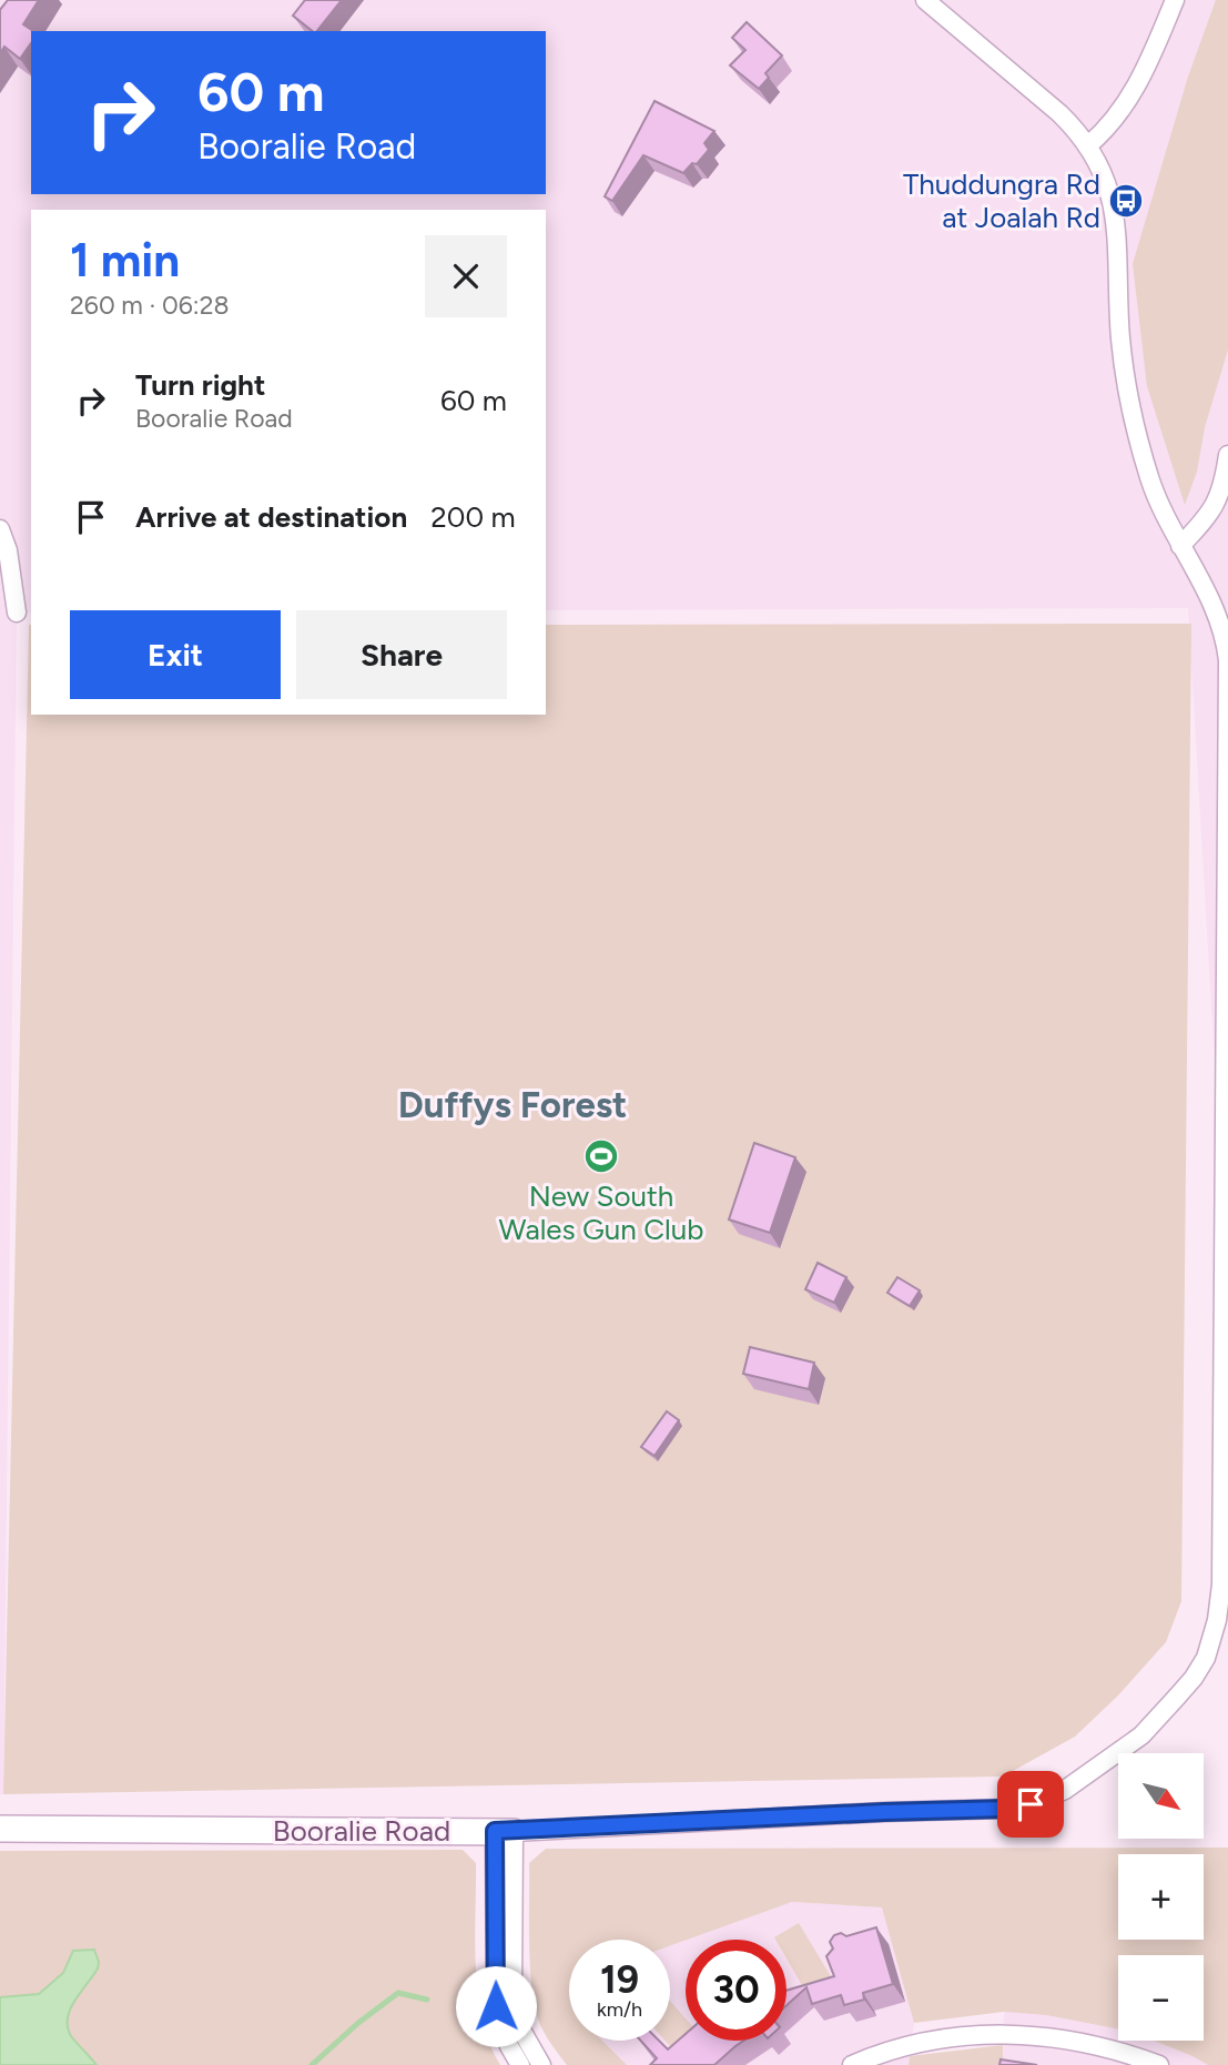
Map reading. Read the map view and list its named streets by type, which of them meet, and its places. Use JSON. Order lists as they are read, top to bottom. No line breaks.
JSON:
{"streets":{"street":["Booralie Road"]},"districts":["Duffys Forest"],"places":{"bus stop":["Thuddungra Rd at Joalah Rd"],"sports":["New South Wales Gun Club"]},"north":"bottom right","page":{"turn":["60 m","Booralie Road"],"heading":["1 min","260 m · 06:28"],"list":[{"name":"Turn right","note":"Booralie Road","value":"60 m"},{"name":"Arrive at destination","value":"200 m"}],"buttons":["Exit","Share"],"map_buttons":["+","−"],"speed":"19 km/h","limit":"30"}}
